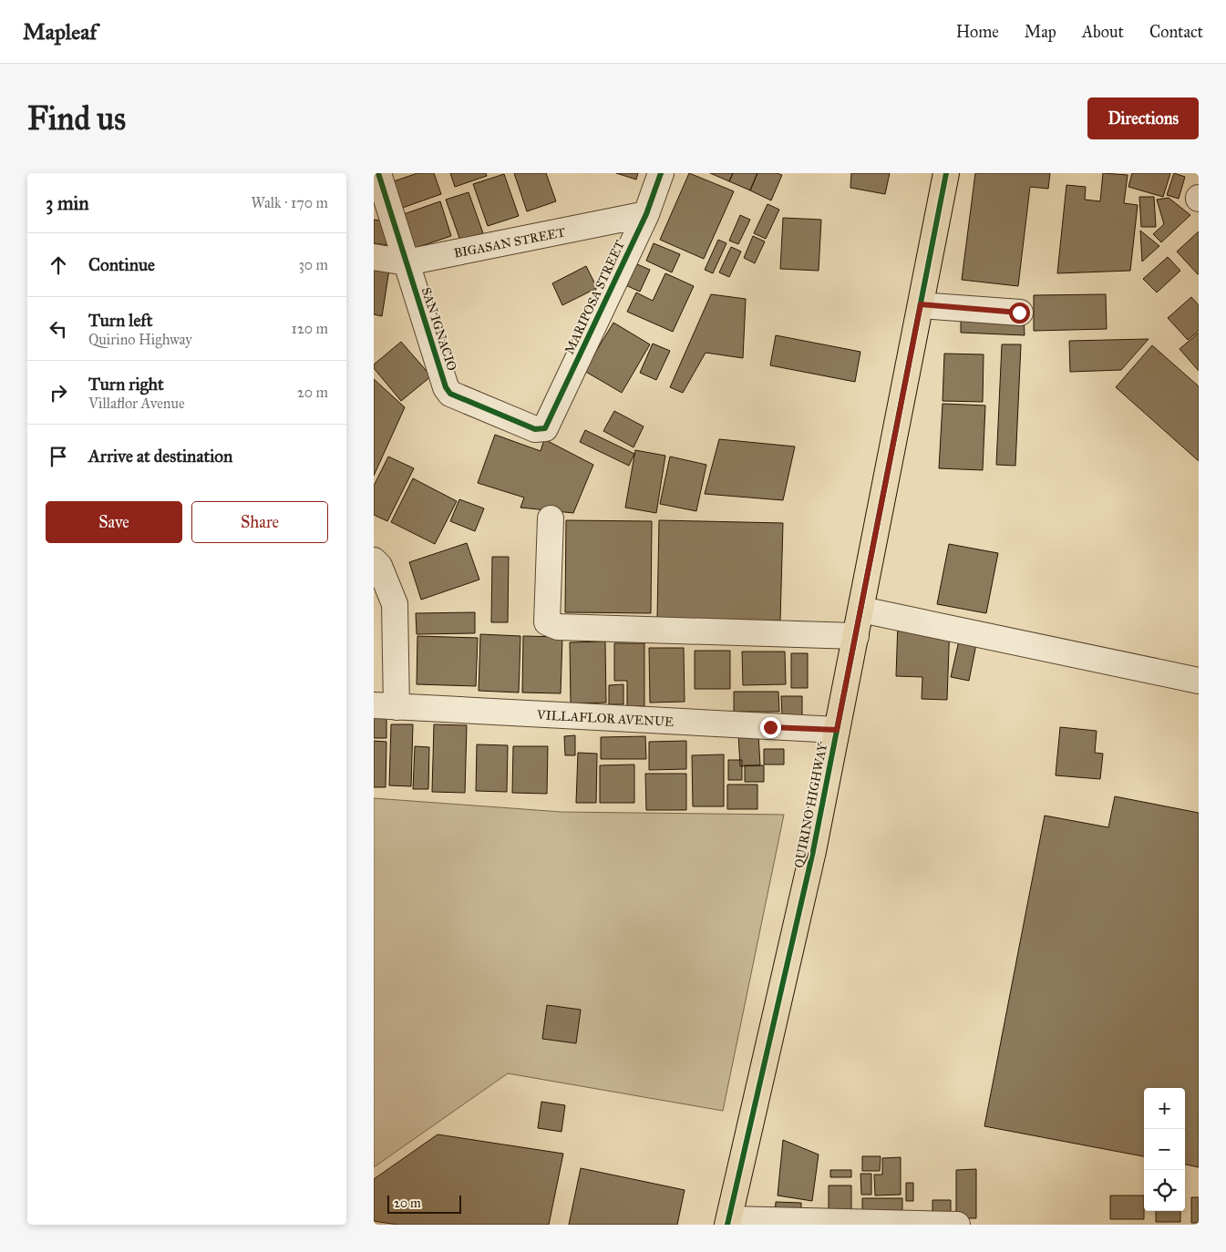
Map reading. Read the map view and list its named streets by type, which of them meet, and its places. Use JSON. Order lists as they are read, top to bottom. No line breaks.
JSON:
{"streets":{"main road":["QUIRINO HIGHWAY"],"street":["BIGASAN STREET","MARIPOSA STREET","SAN IGNACIO","VILLAFLOR AVENUE"]},"crossings":[["BIGASAN STREET","MARIPOSA STREET"],["BIGASAN STREET","SAN IGNACIO"],["MARIPOSA STREET","SAN IGNACIO"],["VILLAFLOR AVENUE","QUIRINO HIGHWAY"]],"scale_bar":"20 m","page":{"header":"Mapleaf","nav":["Home","Map","About","Contact"],"buttons":["Directions",["Save","Share"]],"title":"Find us","heading":["3 min","Walk · 170 m"],"list":[["Continue","30 m"],["Turn left","Quirino Highway","120 m"],["Turn right","Villaflor Avenue","20 m"],"Arrive at destination"],"map_buttons":["+","−"],"scale":"20 m"}}
